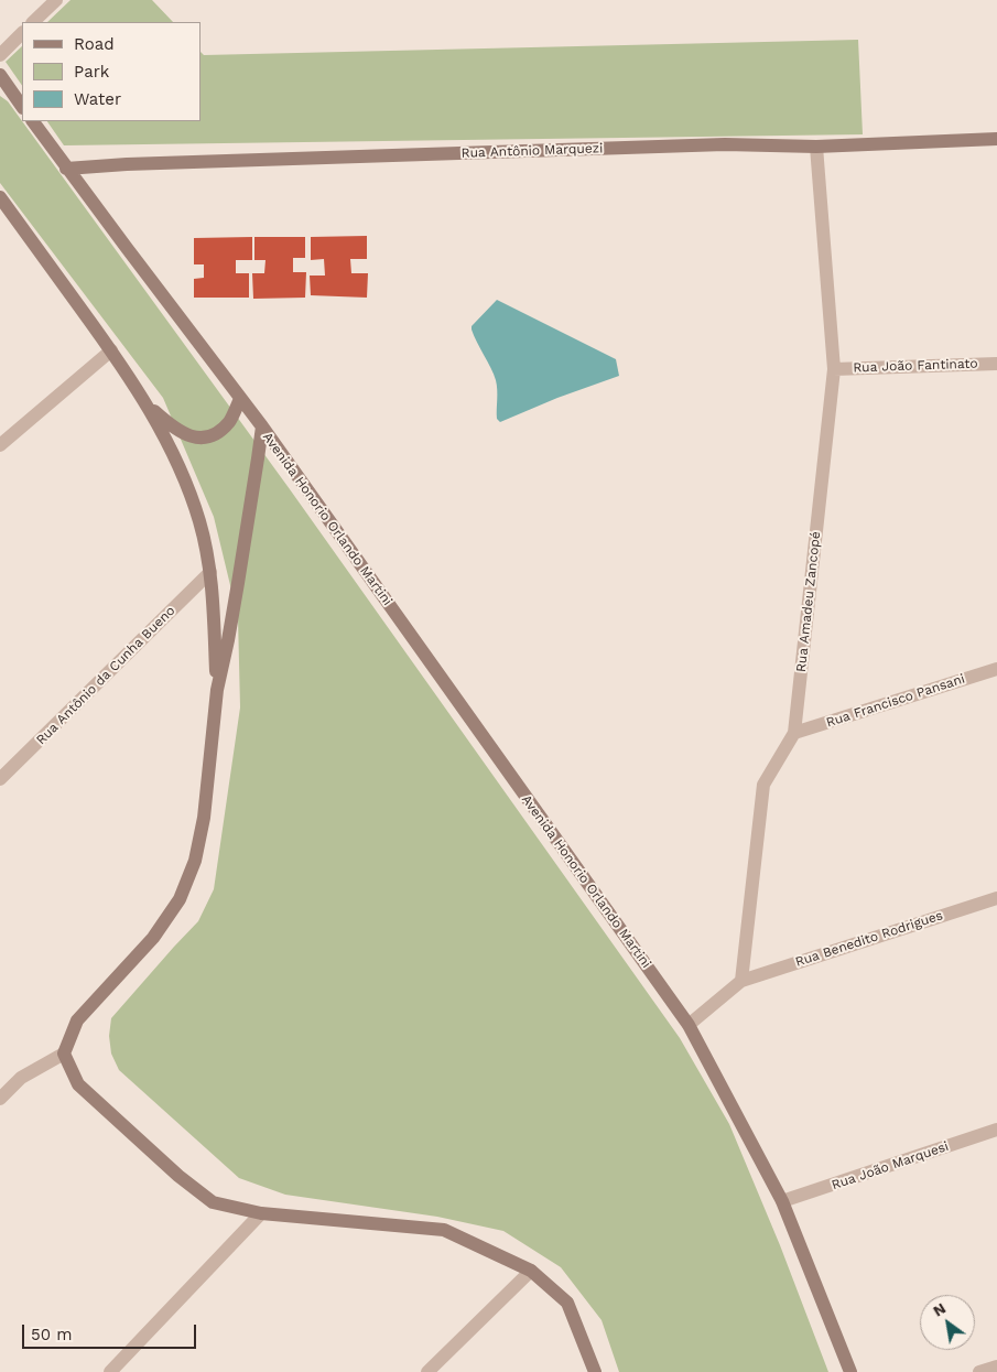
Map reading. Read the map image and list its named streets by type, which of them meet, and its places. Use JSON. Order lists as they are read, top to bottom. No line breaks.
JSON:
{"streets":{"main road":["Rua Antônio Marquezi","Avenida Honorio Orlando Martini"],"street":["Rua João Fantinato","Rua Amadeu Zancopé","Rua Antônio da Cunha Bueno","Rua Francisco Pansani","Rua Benedito Rodrigues","Rua João Marquesi"]},"crossings":[["Rua Antônio Marquezi","Avenida Honorio Orlando Martini"],["Rua Antônio Marquezi","Rua Amadeu Zancopé"],["Rua João Fantinato","Rua Amadeu Zancopé"],["Avenida Honorio Orlando Martini","Rua Antônio da Cunha Bueno"],["Avenida Honorio Orlando Martini","Rua João Marquesi"],["Rua Amadeu Zancopé","Rua Francisco Pansani"],["Rua Amadeu Zancopé","Rua Benedito Rodrigues"]],"legend":["Road","Park","Water"],"scale_bar":"50 m","north":"top left"}
